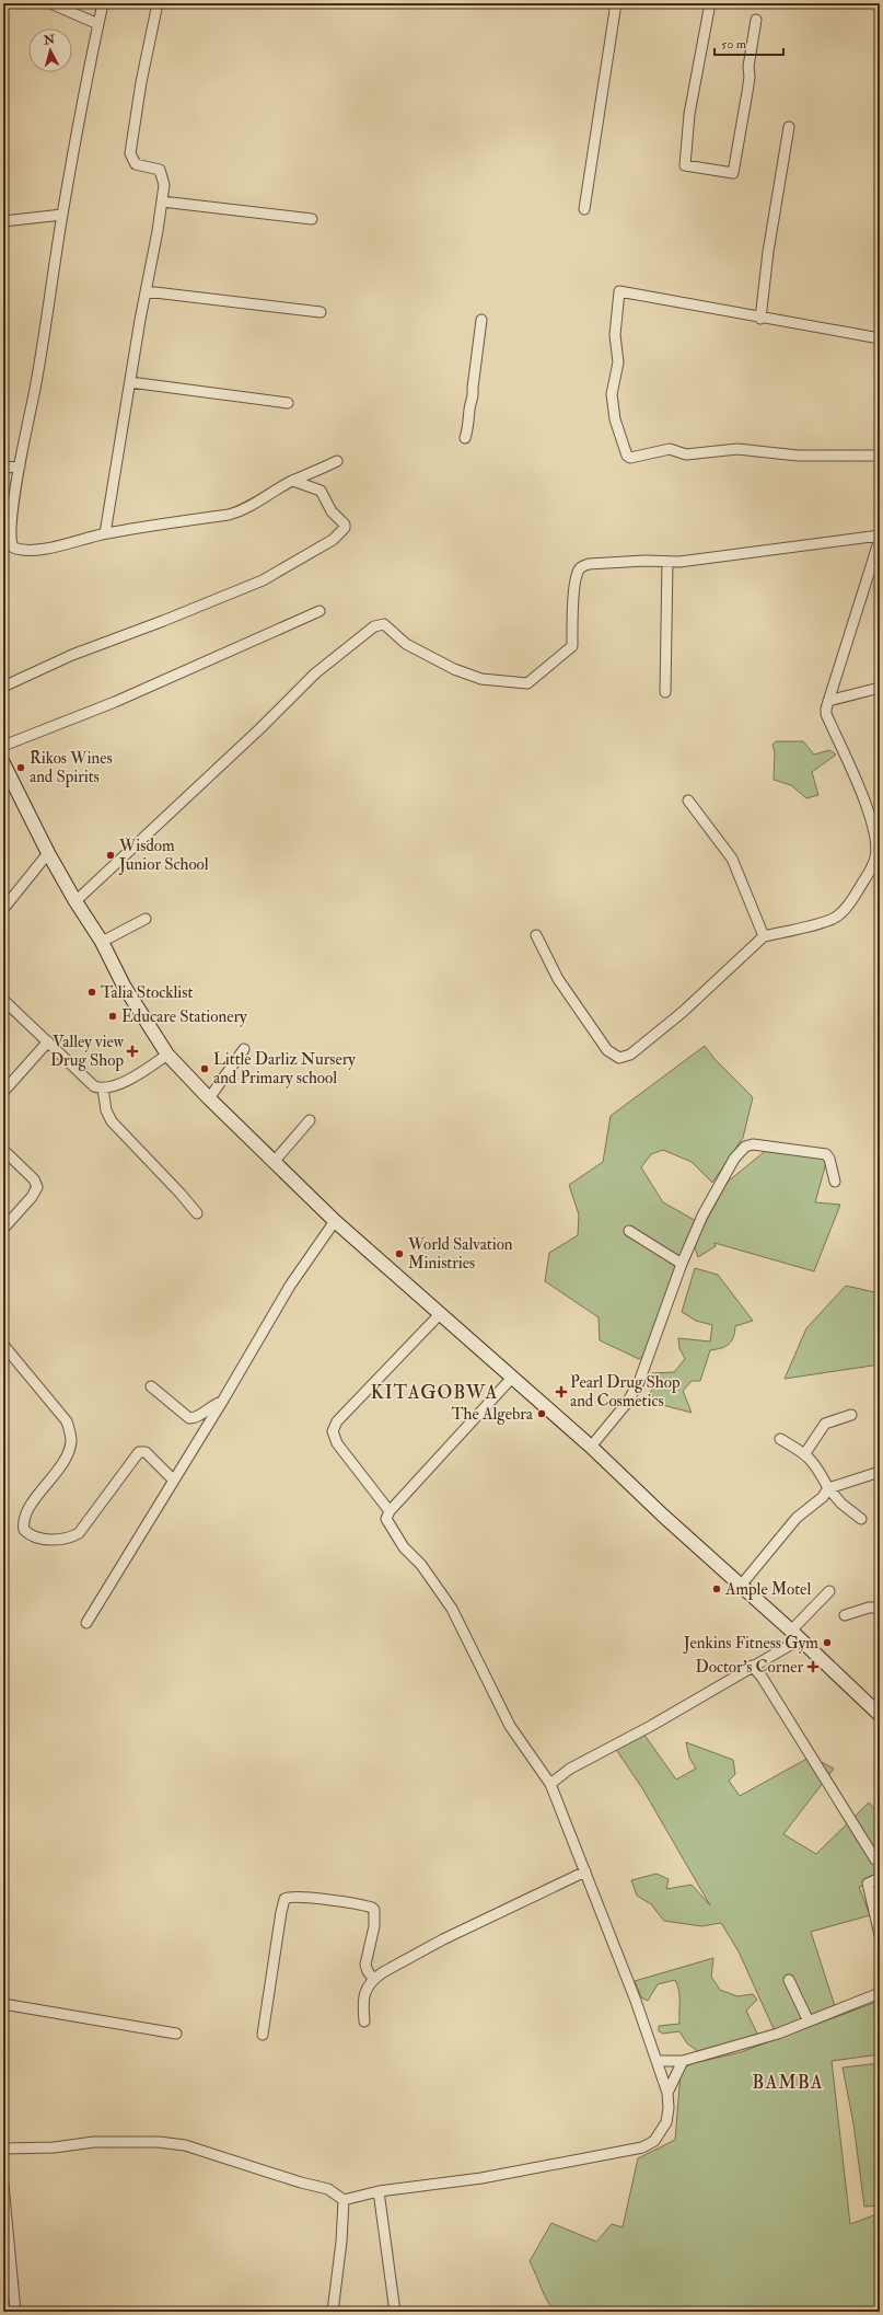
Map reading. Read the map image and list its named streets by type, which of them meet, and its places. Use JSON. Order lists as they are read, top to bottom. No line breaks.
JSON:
{"districts":["KITAGOBWA","BAMBA"],"places":{"other":["Rikos Wines and Spirits","Wisdom Junior School","Talia Stocklist","Educare Stationery","Little Darliz Nursery and Primary school","World Salvation Ministries","The Algebra","Ample Motel","Jenkins Fitness Gym"],"health":["Valley view Drug Shop","Pearl Drug Shop and Cosmetics","Doctor's Corner"]},"scale_bar":"50 m","north":"top"}
